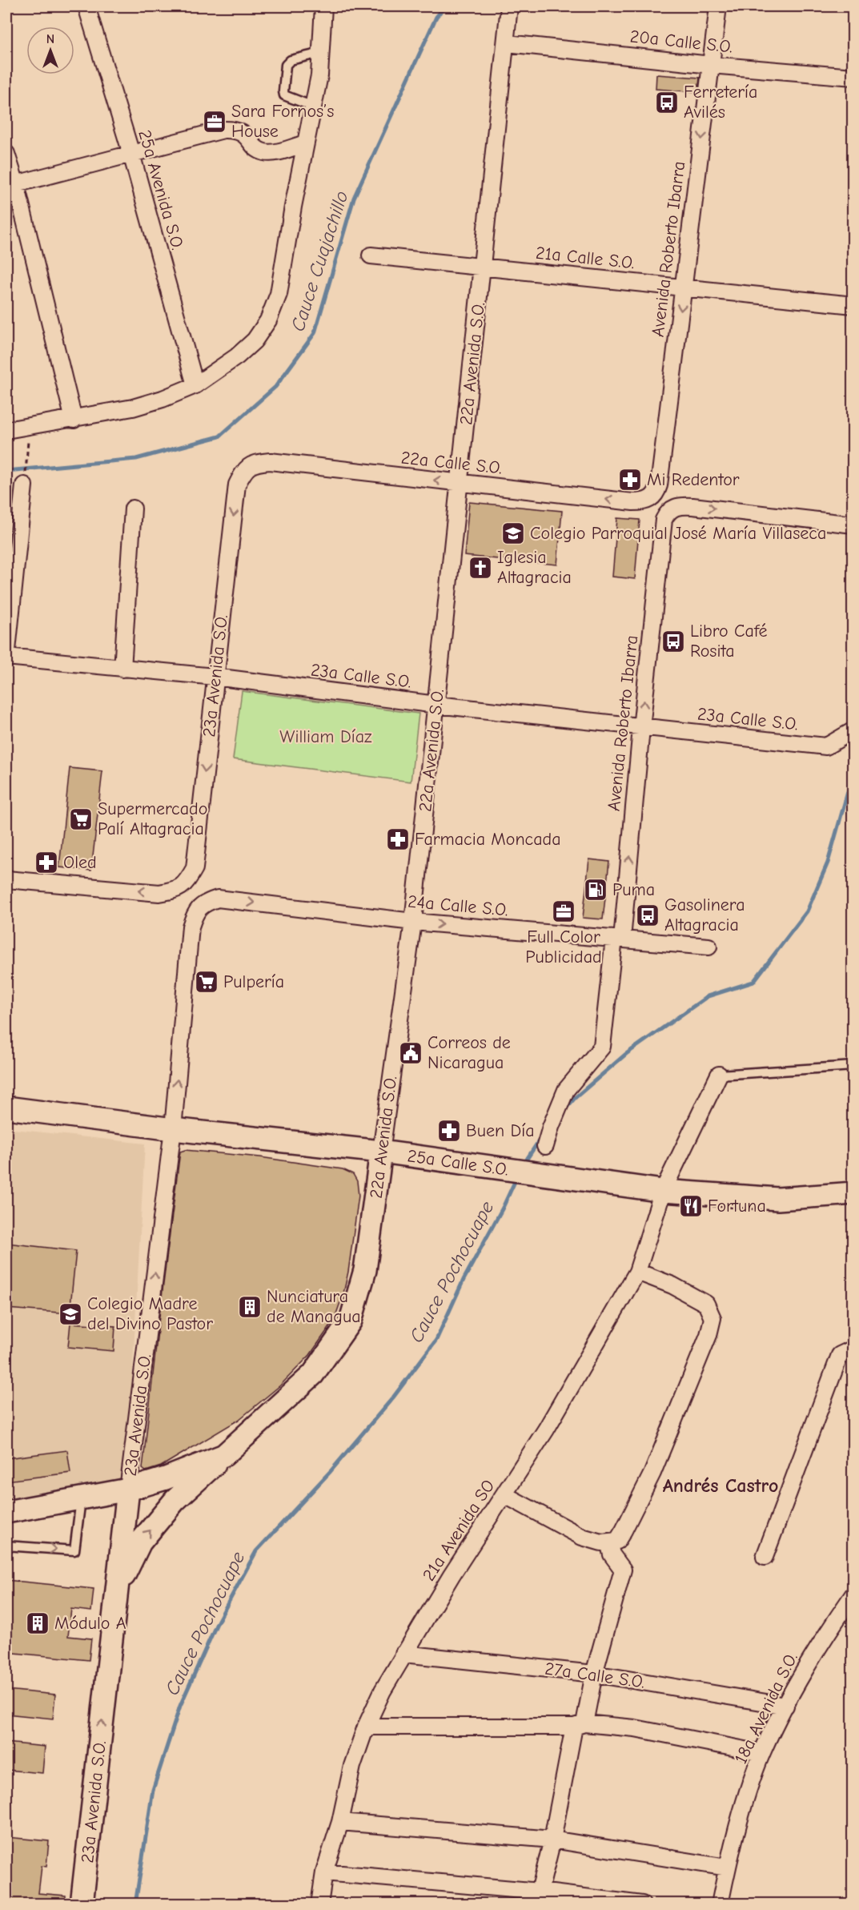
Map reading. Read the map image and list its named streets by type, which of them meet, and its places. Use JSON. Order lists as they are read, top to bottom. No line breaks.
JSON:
{"streets":{"street":["20a Calle S.O.","25a Avenida S.O.","Avenida Roberto Ibarra","21a Calle S.O.","22a Avenida S.O.","22a Calle S.O.","23a Avenida S.O.","23a Calle S.O.","24a Calle S.O.","25a Calle S.O.","21a Avenida SO","27a Calle S.O.","18a Avenida S.O."]},"crossings":[["20a Calle S.O.","Avenida Roberto Ibarra"],["20a Calle S.O.","22a Avenida S.O."],["Avenida Roberto Ibarra","21a Calle S.O."],["Avenida Roberto Ibarra","22a Calle S.O."],["Avenida Roberto Ibarra","23a Calle S.O."],["Avenida Roberto Ibarra","24a Calle S.O."],["21a Calle S.O.","22a Avenida S.O."],["22a Avenida S.O.","22a Calle S.O."],["22a Avenida S.O.","23a Avenida S.O."],["22a Avenida S.O.","23a Calle S.O."],["22a Avenida S.O.","24a Calle S.O."],["22a Avenida S.O.","25a Calle S.O."],["22a Calle S.O.","23a Avenida S.O."],["23a Avenida S.O.","23a Calle S.O."],["23a Avenida S.O.","24a Calle S.O."],["23a Avenida S.O.","25a Calle S.O."],["25a Calle S.O.","21a Avenida SO"],["21a Avenida SO","27a Calle S.O."],["27a Calle S.O.","18a Avenida S.O."]],"one_way":["22a Calle S.O.","24a Calle S.O."],"districts":["Andrés Castro"],"water":["Cauce Cuajachillo","Cauce Pochocuape"],"parks":["William Díaz"],"places":{"bus stop":["Ferretería Avilés","Libro Café Rosita","Gasolinera Altagracia"],"office":["Sara Fornos’s House","Full Color Publicidad"],"pharmacy":["Mi Redentor","Farmacia Moncada","Oled","Buen Día"],"school or university":["Colegio Parroquial José María Villaseca","Colegio Madre del Divino Pastor"],"church":["Iglesia Altagracia"],"supermarket":["Supermercado Palí Altagracia","Pulpería"],"fuel station":["Puma"],"public building":["Correos de Nicaragua"],"restaurant":["Fortuna"],"building":["Nunciatura de Managua","Módulo A"]},"north":"top"}
